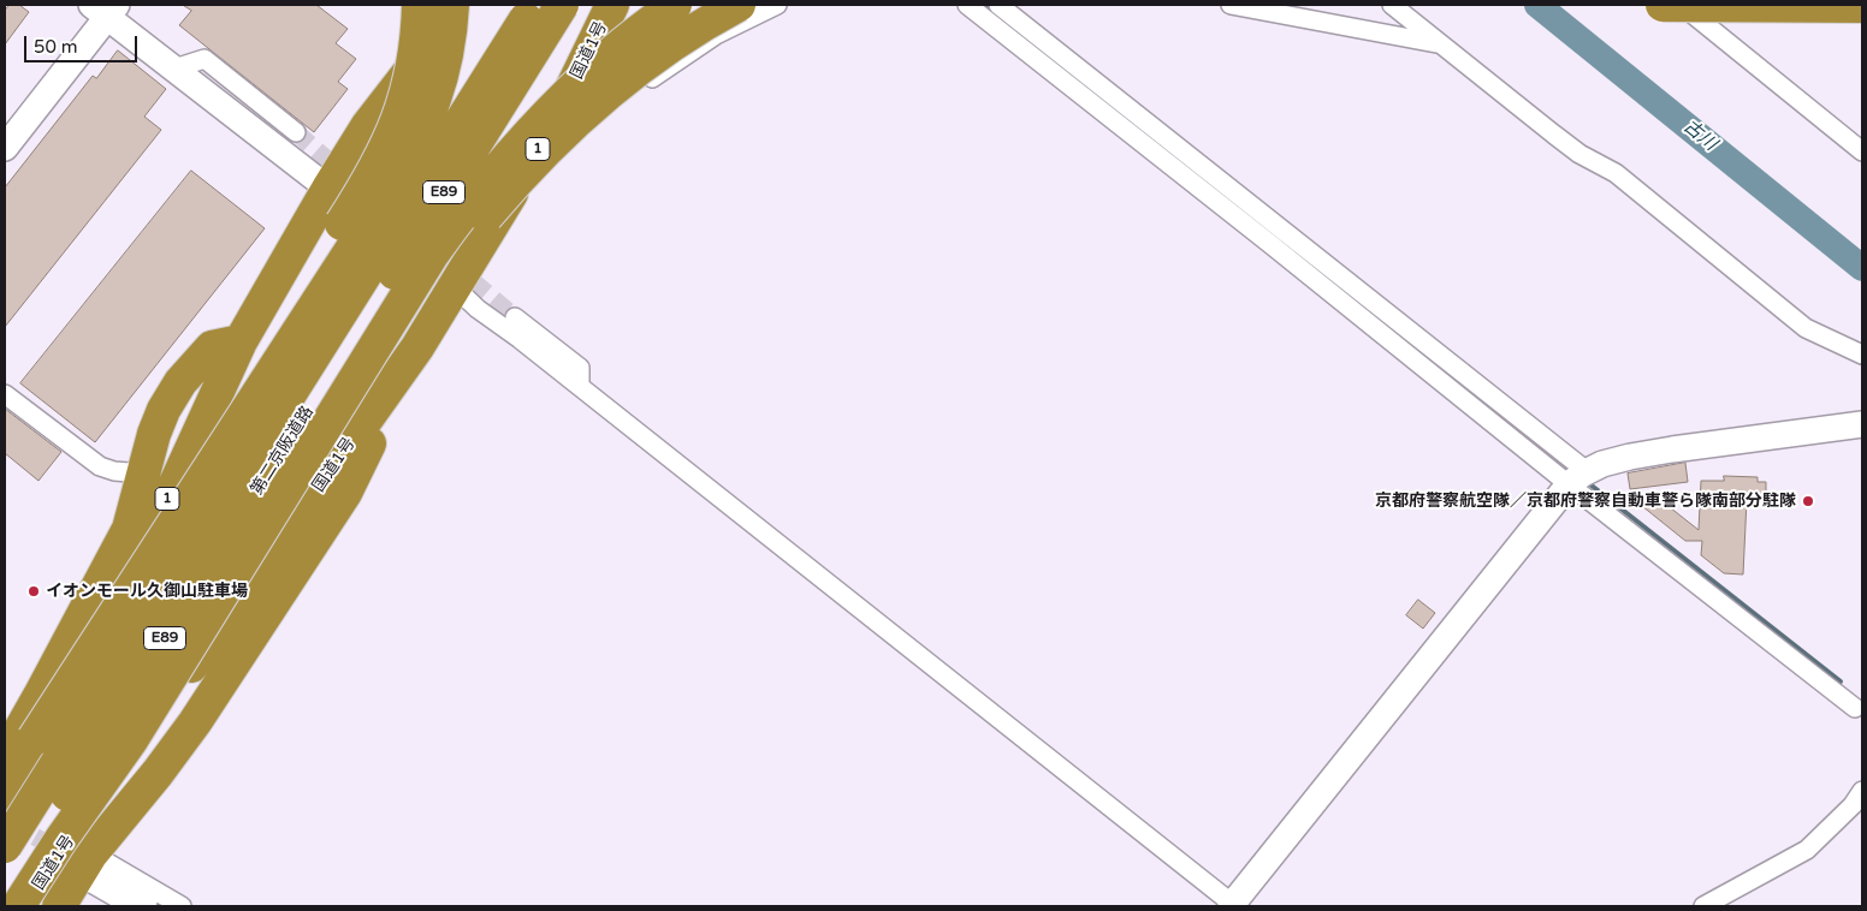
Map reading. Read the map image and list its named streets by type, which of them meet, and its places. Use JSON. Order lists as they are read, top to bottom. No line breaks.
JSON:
{"streets":{"highway":["国道1号","1","E89","第二京阪道路"]},"water":["古川"],"places":["京都府警察航空隊／京都府警察自動車警ら隊南部分駐隊","イオンモール久御山駐車場"],"scale_bar":"50 m"}
